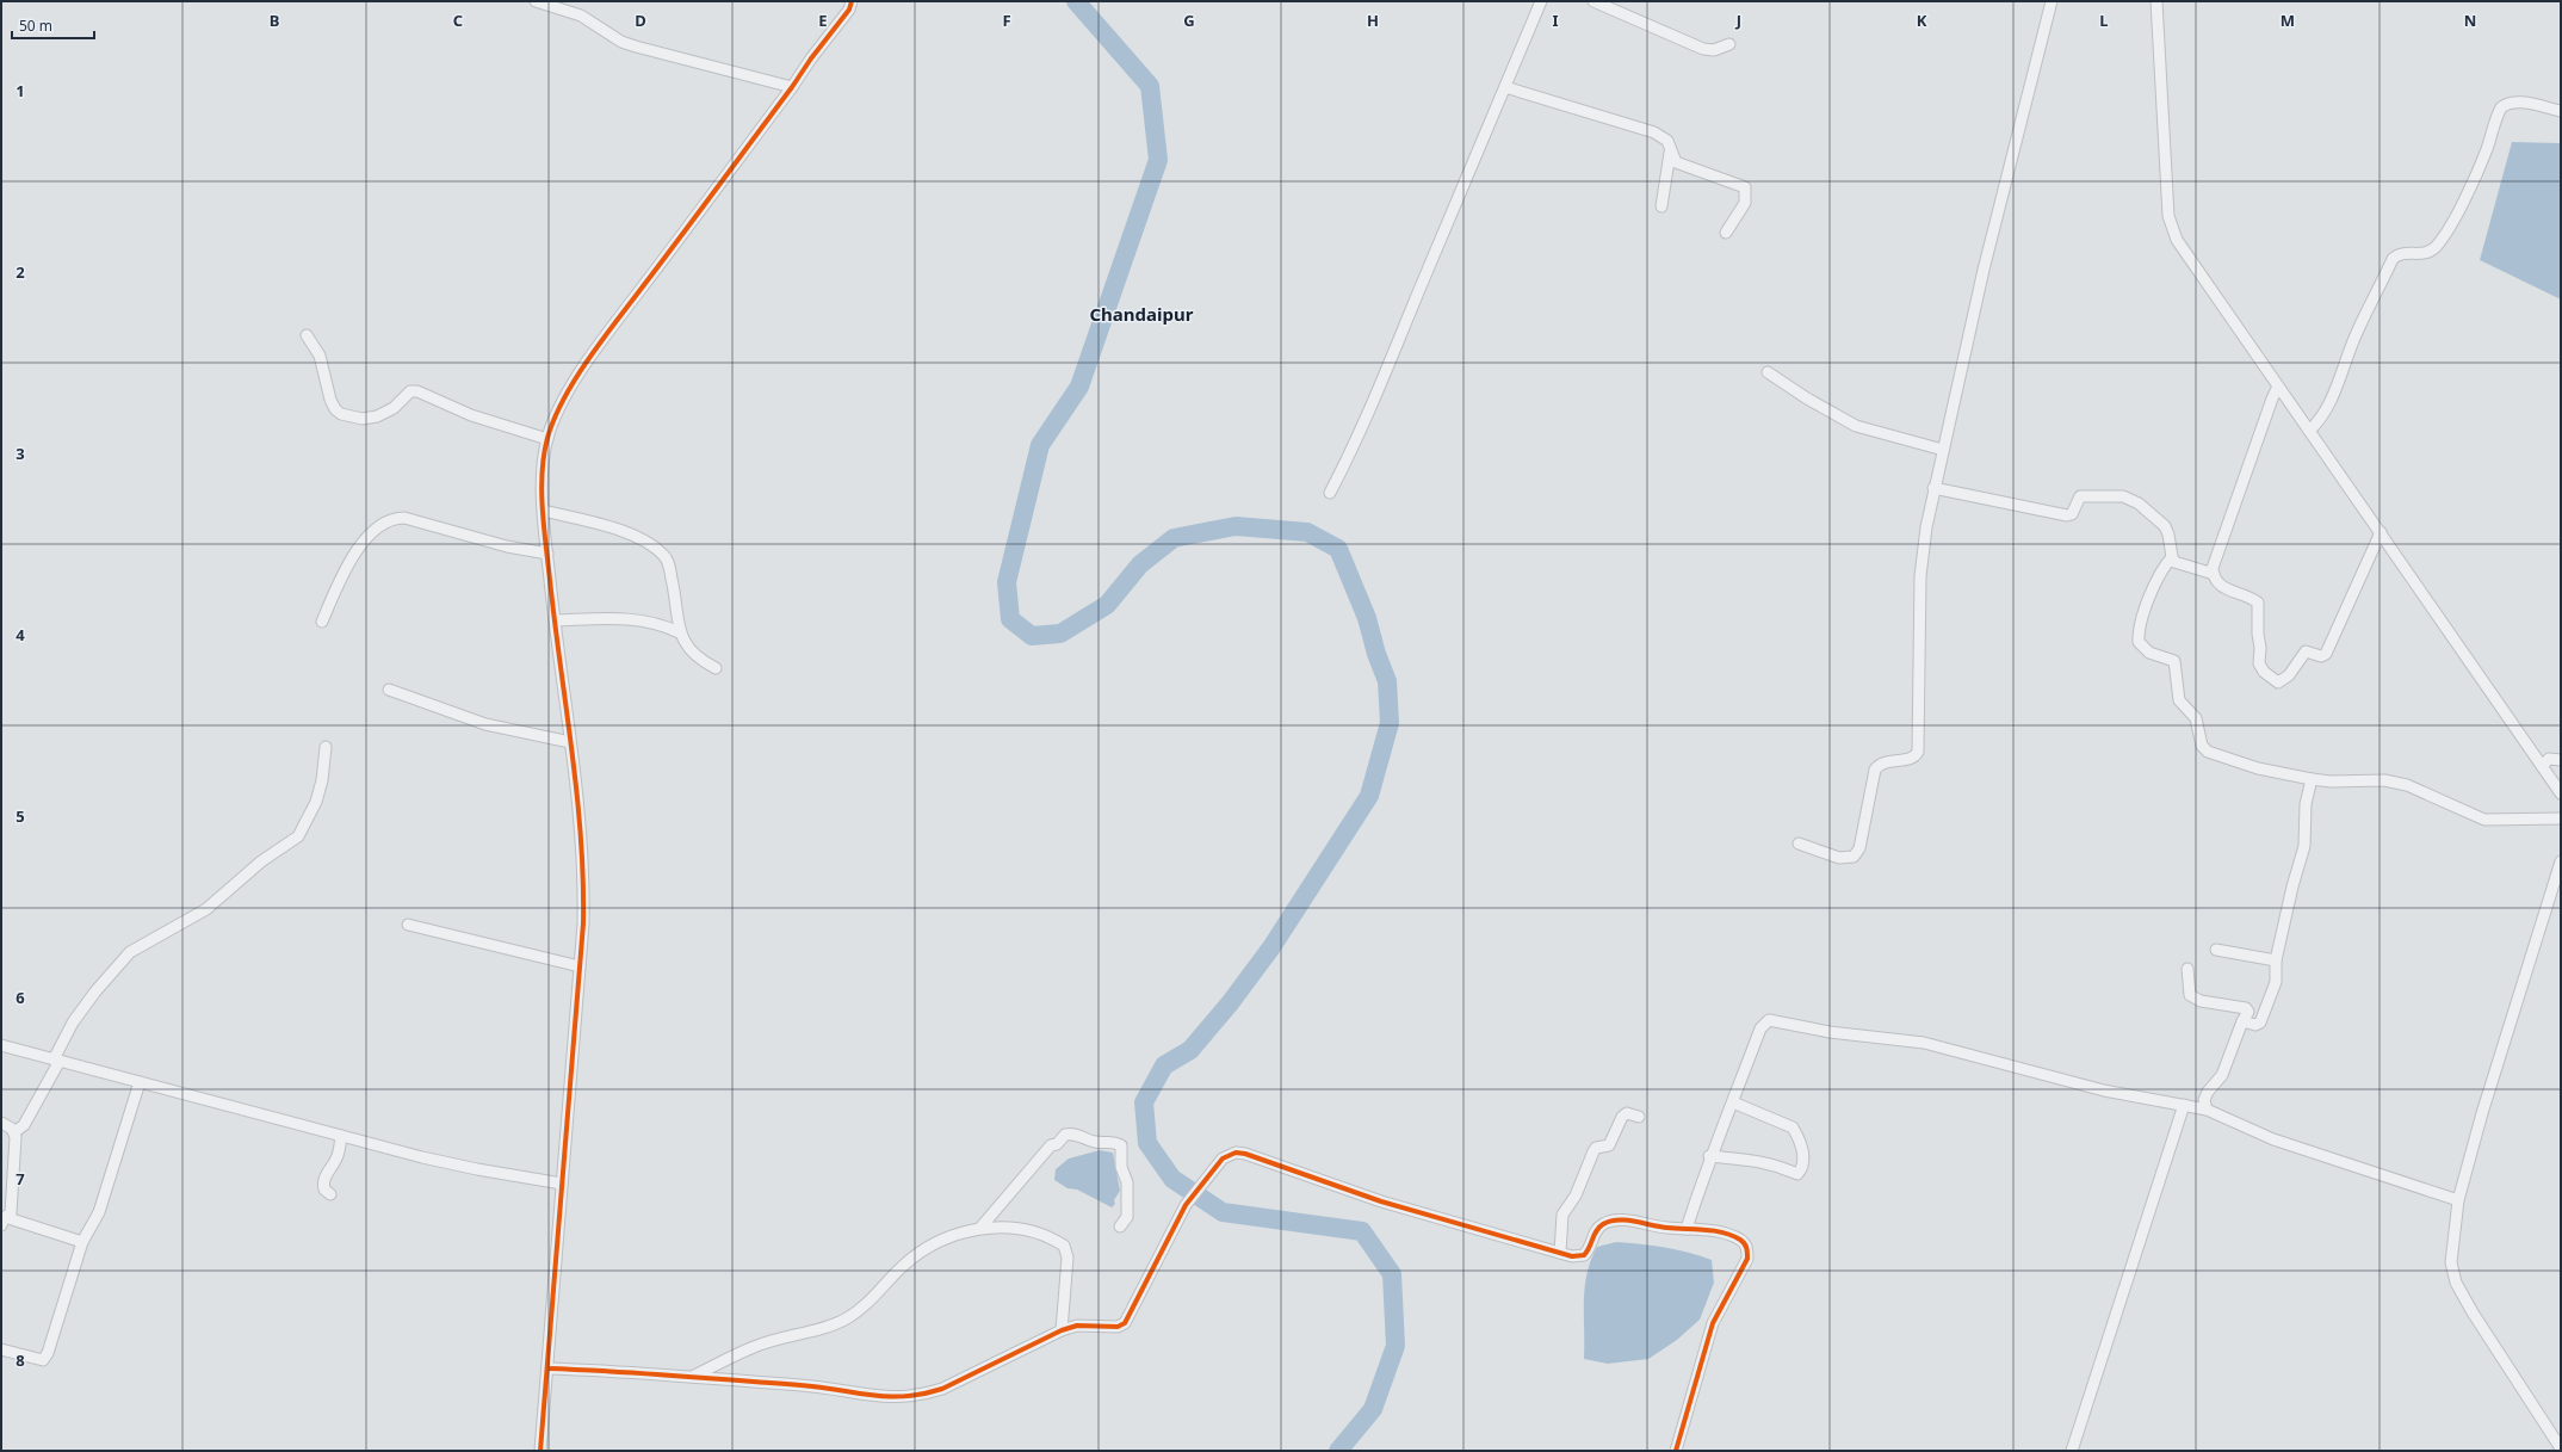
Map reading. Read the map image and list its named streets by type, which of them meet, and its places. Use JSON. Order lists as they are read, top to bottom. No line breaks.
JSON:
{"districts":["Chandaipur"],"scale_bar":"50 m","grid":{"columns":["B","C","D","E","F","G","H","I","J","K","L","M","N"],"rows":["1","2","3","4","5","6","7","8"]}}
